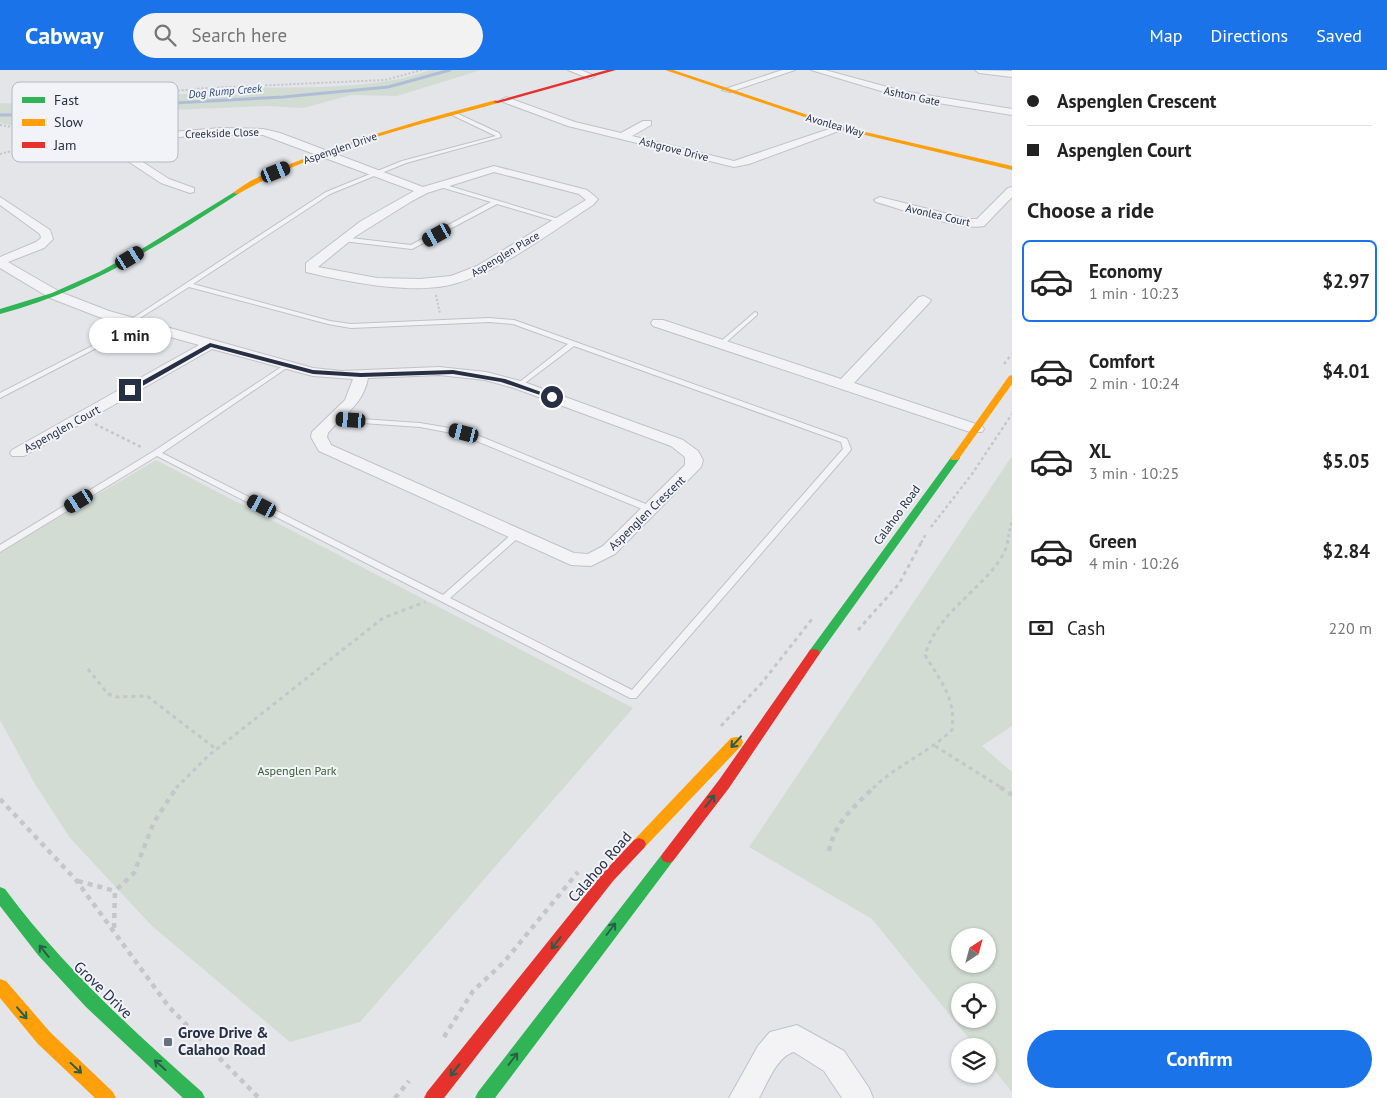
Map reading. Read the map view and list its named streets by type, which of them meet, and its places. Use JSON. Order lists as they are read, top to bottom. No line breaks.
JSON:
{"streets":{"street":["Ashton Gate","Avonlea Way","Creekside Close","Aspenglen Drive","Ashgrove Drive","Avonlea Court","Aspenglen Place","Aspenglen Court","Aspenglen Crescent","Calahoo Road","Grove Drive"]},"crossings":[["Avonlea Way","Ashgrove Drive"],["Creekside Close","Aspenglen Drive"],["Aspenglen Drive","Ashgrove Drive"],["Aspenglen Drive","Aspenglen Crescent"],["Aspenglen Court","Aspenglen Crescent"]],"water":["Dog Rump Creek"],"parks":["Aspenglen Park"],"places":{"transit":["Grove Drive & Calahoo Road"]},"legend":["Fast","Slow","Jam"],"north":"top right","page":{"header":"Cabway","search":"Search here","nav":["Map","Directions","Saved"],"banner":["Aspenglen Crescent","Aspenglen Court"],"heading":"Choose a ride","list":[{"name":"Economy","note":"1 min · 10:23","value":"$2.97"},{"name":"Comfort","note":"2 min · 10:24","value":"$4.01"},{"name":"XL","note":"3 min · 10:25","value":"$5.05"},{"name":"Green","note":"4 min · 10:26","value":"$2.84"}],"bubble":"1 min","pay":["Cash","220 m"],"buttons":"Confirm"}}
